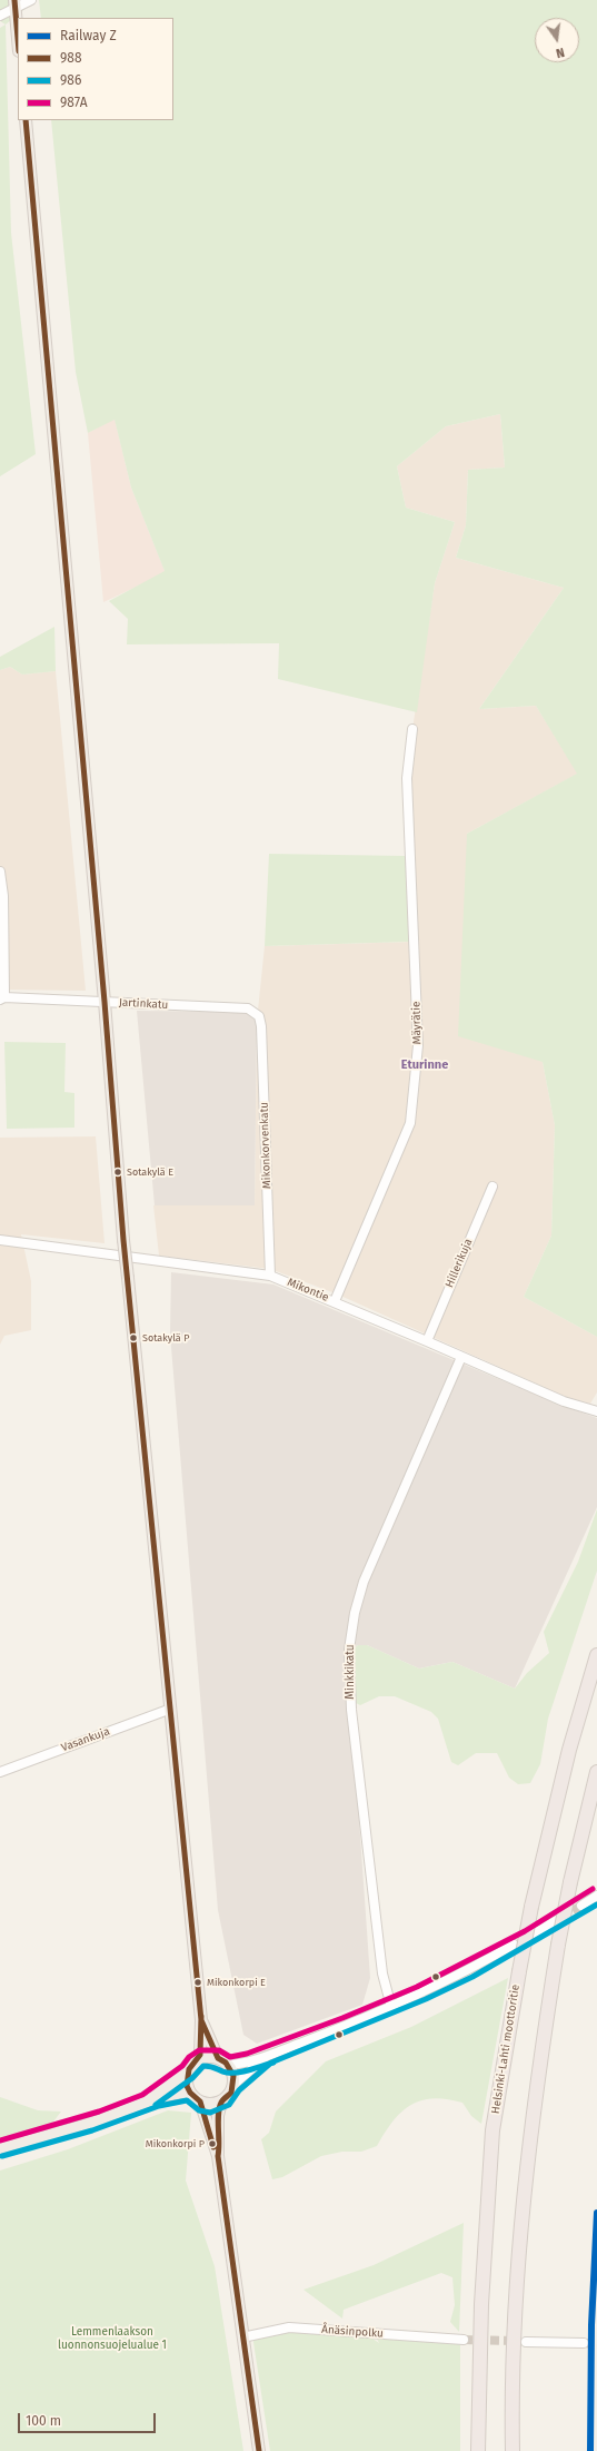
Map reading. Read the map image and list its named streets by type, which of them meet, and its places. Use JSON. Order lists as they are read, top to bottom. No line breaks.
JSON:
{"streets":{"highway":["Helsinki-Lahti moottoritie"],"street":["Jartinkatu","Mäyrätie","Mikonkorvenkatu","Hillerikuja","Mikontie","Minkkikatu","Vasankuja","Ånäsinpolku"]},"crossings":[["Jartinkatu","Mikonkorvenkatu"],["Mäyrätie","Mikontie"],["Mikonkorvenkatu","Mikontie"],["Hillerikuja","Mikontie"],["Mikontie","Minkkikatu"]],"districts":["Eturinne"],"parks":["Lemmenlaakson luonnonsuojelualue 1"],"places":["Sotakylä E","Sotakylä P","Mikonkorpi E","Mikonkorpi P"],"lines":["transit line 988","transit line 987A","transit line 986","rail line Z"],"legend":["Railway Z","988","986","987A"],"scale_bar":"100 m","north":"bottom"}
